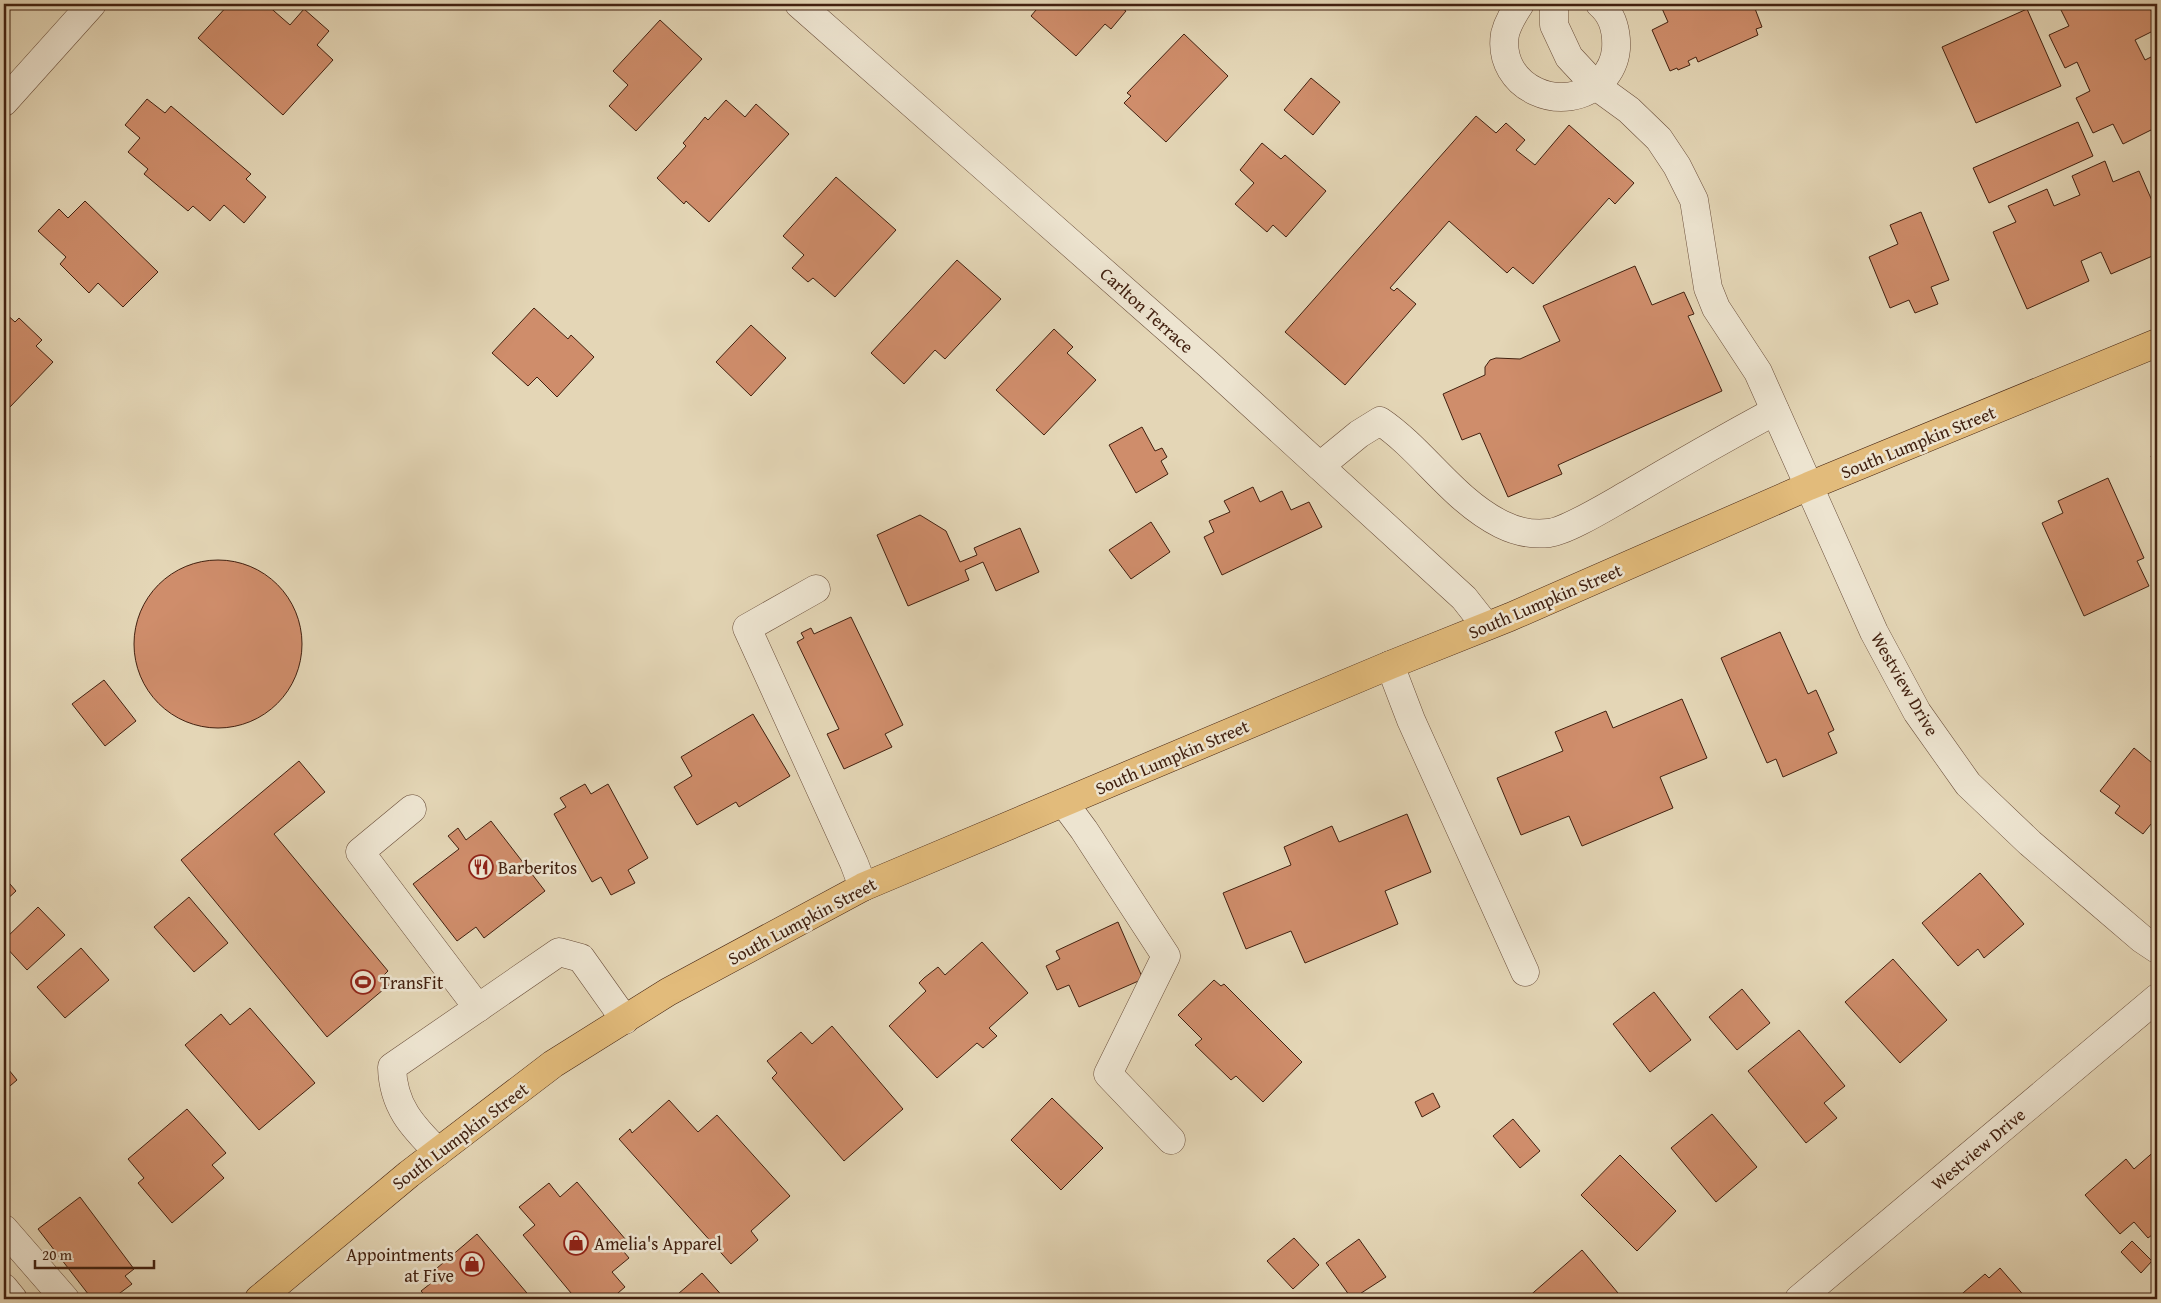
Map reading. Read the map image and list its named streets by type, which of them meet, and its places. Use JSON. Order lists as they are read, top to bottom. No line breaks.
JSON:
{"streets":{"main road":["South Lumpkin Street"],"street":["Carlton Terrace","Westview Drive"]},"crossings":[["Carlton Terrace","South Lumpkin Street"],["South Lumpkin Street","Westview Drive"]],"places":{"restaurant":["Barberitos"],"sports":["TransFit"],"shop":["Amelia's Apparel","Appointments at Five"]},"scale_bar":"20 m"}
